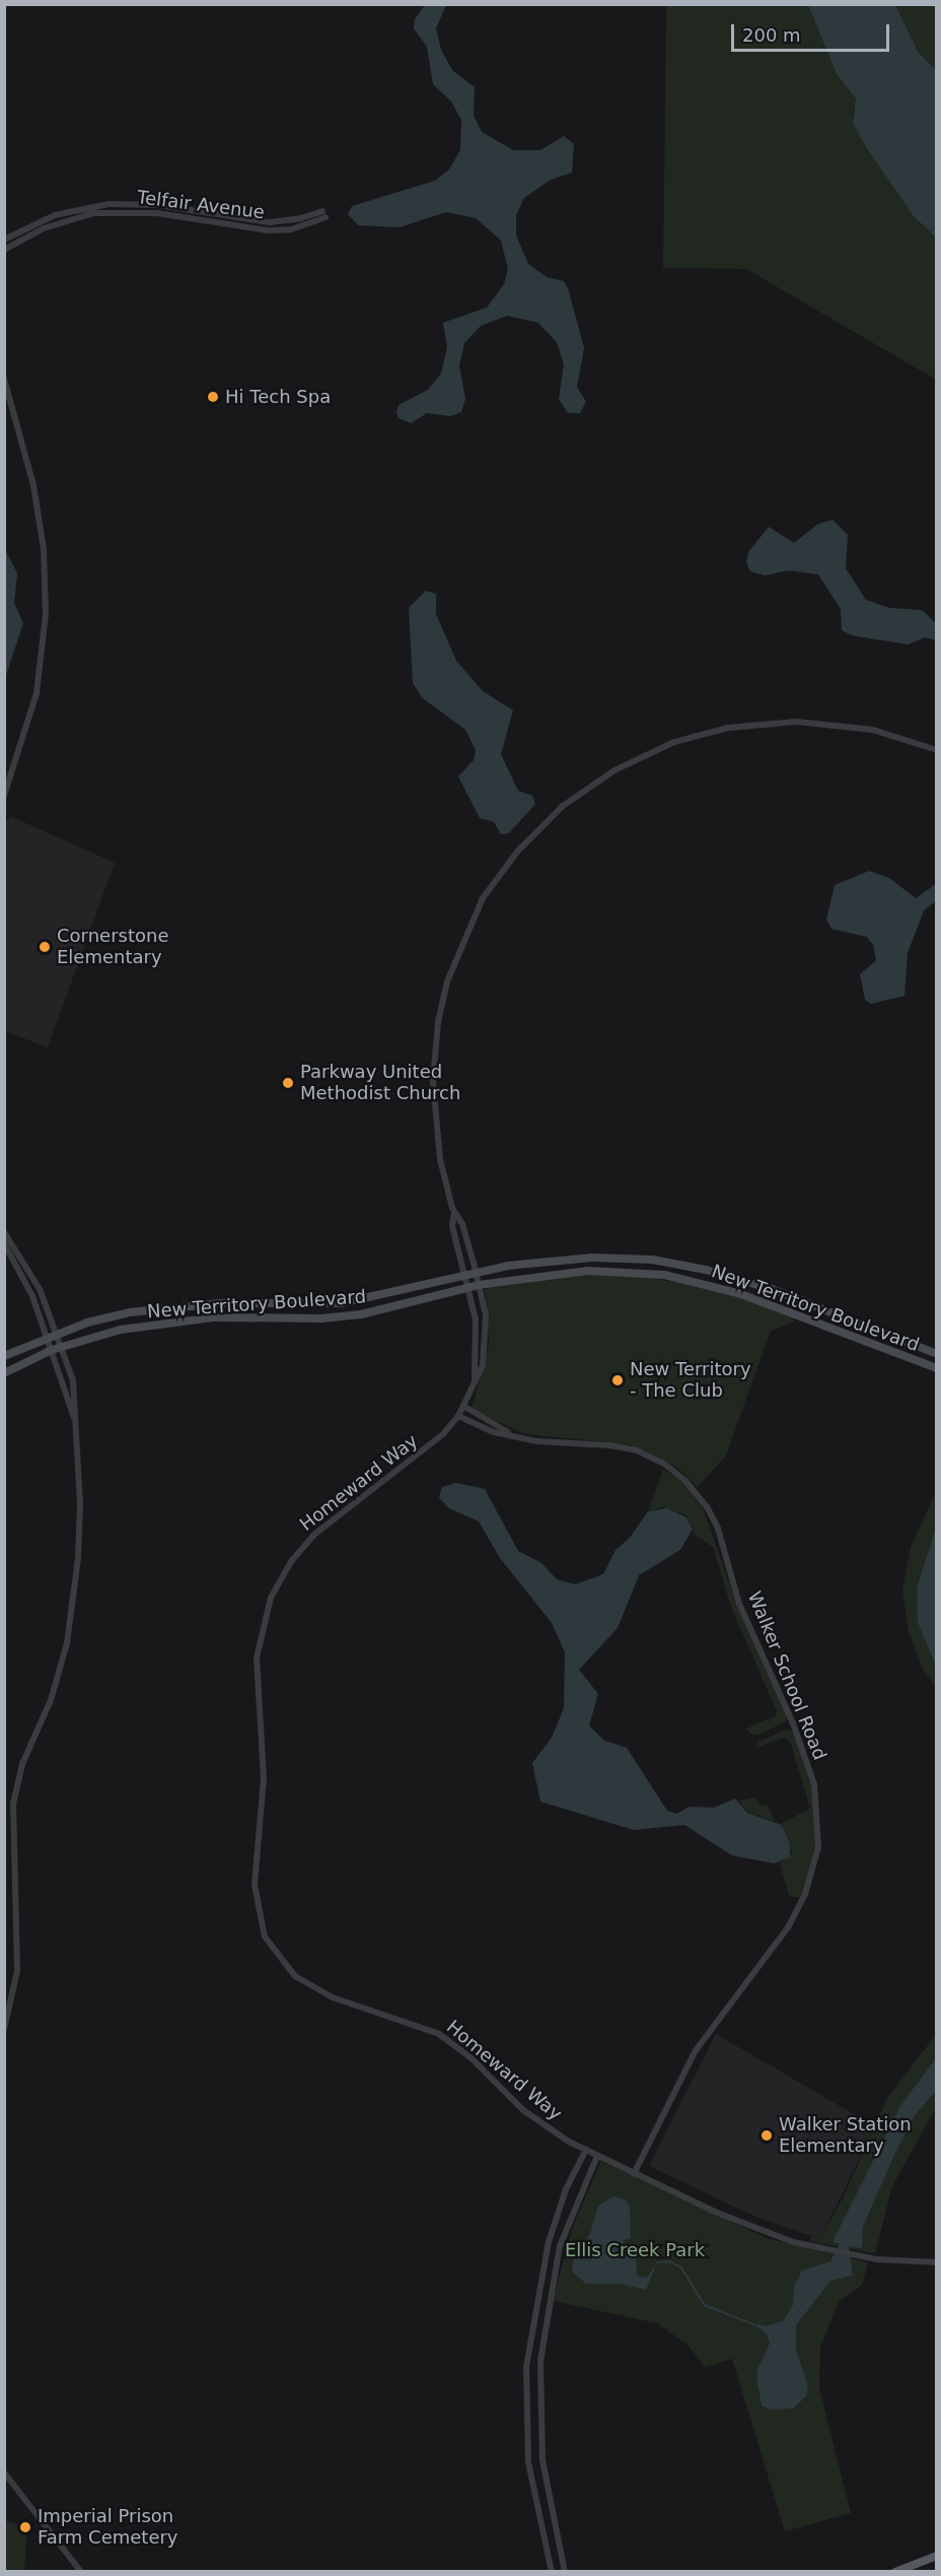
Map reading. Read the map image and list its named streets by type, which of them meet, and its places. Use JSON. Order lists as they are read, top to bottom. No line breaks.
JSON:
{"streets":{"main road":["New Territory Boulevard"],"street":["Telfair Avenue","Homeward Way","Walker School Road"]},"crossings":[["New Territory Boulevard","Homeward Way"],["Homeward Way","Walker School Road"]],"parks":["Ellis Creek Park"],"places":["Hi Tech Spa","Cornerstone Elementary","Parkway United Methodist Church","New Territory - The Club","Walker Station Elementary","Imperial Prison Farm Cemetery"],"scale_bar":"200 m"}
